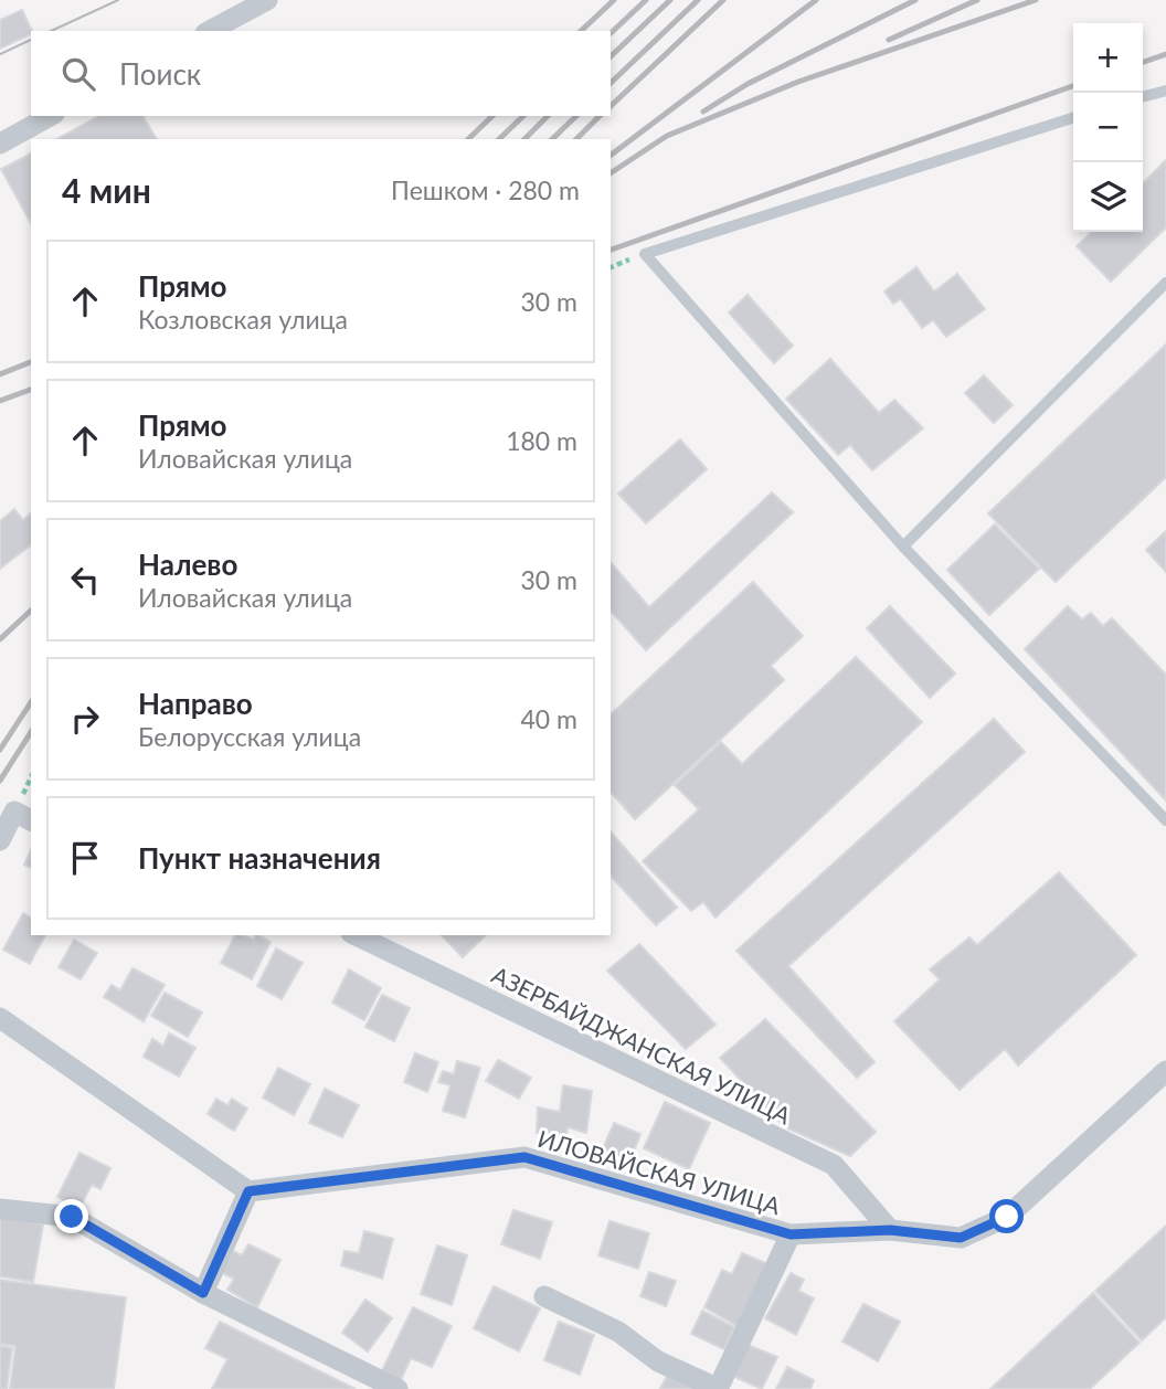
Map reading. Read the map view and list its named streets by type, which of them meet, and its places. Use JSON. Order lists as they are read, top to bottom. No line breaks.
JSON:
{"streets":{"street":["АЗЕРБАЙДЖАНСКАЯ УЛИЦА","ИЛОВАЙСКАЯ УЛИЦА"]},"crossings":[["АЗЕРБАЙДЖАНСКАЯ УЛИЦА","ИЛОВАЙСКАЯ УЛИЦА"]],"page":{"map_buttons":["+","−"],"search":"Поиск","heading":["4 мин","Пешком · 280 m"],"list":[["Прямо","Козловская улица","30 m"],["Прямо","Иловайская улица","180 m"],["Налево","Иловайская улица","30 m"],["Направо","Белорусская улица","40 m"],"Пункт назначения"]}}
